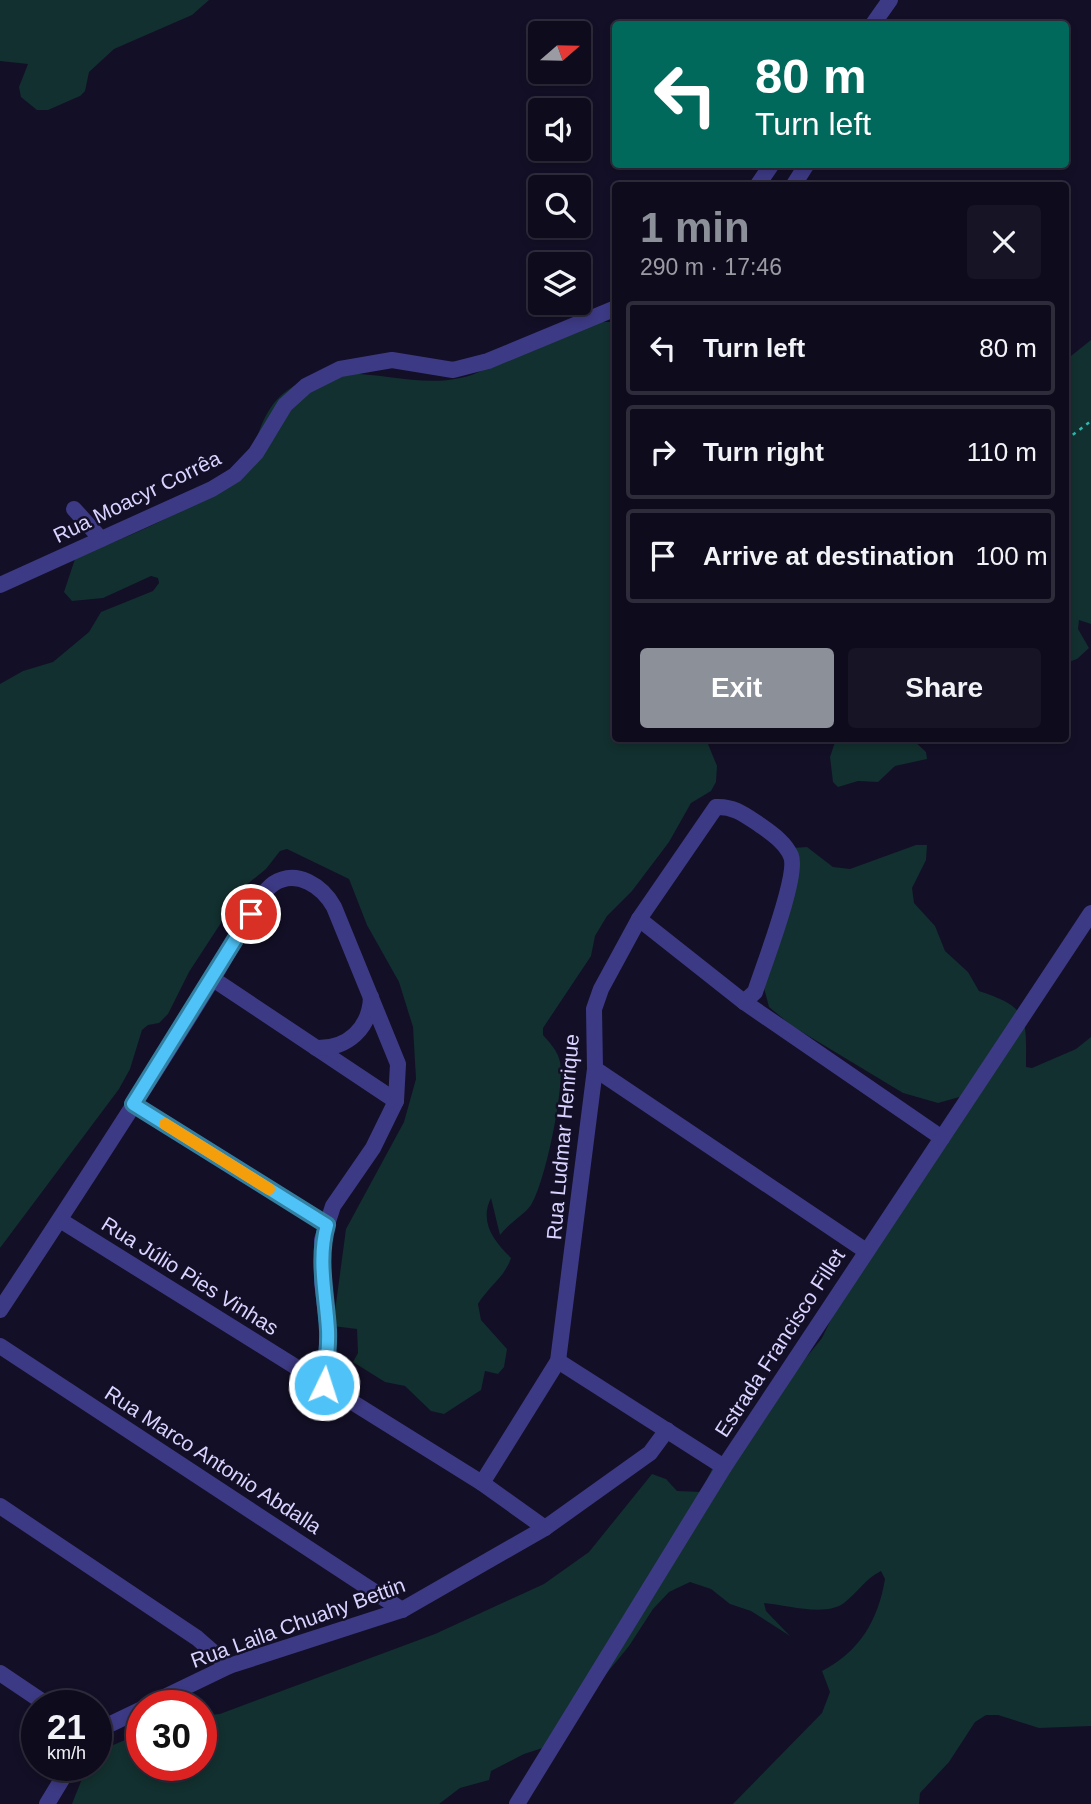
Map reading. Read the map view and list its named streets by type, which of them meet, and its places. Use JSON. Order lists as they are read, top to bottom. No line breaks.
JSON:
{"streets":{"street":["Rua Moacyr Corrêa","Rua Ludmar Henrique","Rua Júlio Pies Vinhas","Estrada Francisco Fillet","Rua Marco Antonio Abdalla","Rua Laila Chuahy Bettin"]},"crossings":[["Rua Ludmar Henrique","Rua Júlio Pies Vinhas"],["Rua Júlio Pies Vinhas","Rua Laila Chuahy Bettin"],["Rua Marco Antonio Abdalla","Rua Laila Chuahy Bettin"]],"north":"right","page":{"turn":["80 m","Turn left"],"heading":["1 min","290 m · 17:46"],"list":[{"name":"Turn left","value":"80 m"},{"name":"Turn right","value":"110 m"},{"name":"Arrive at destination","value":"100 m"}],"buttons":["Exit","Share"],"speed":"21 km/h","limit":"30"}}
